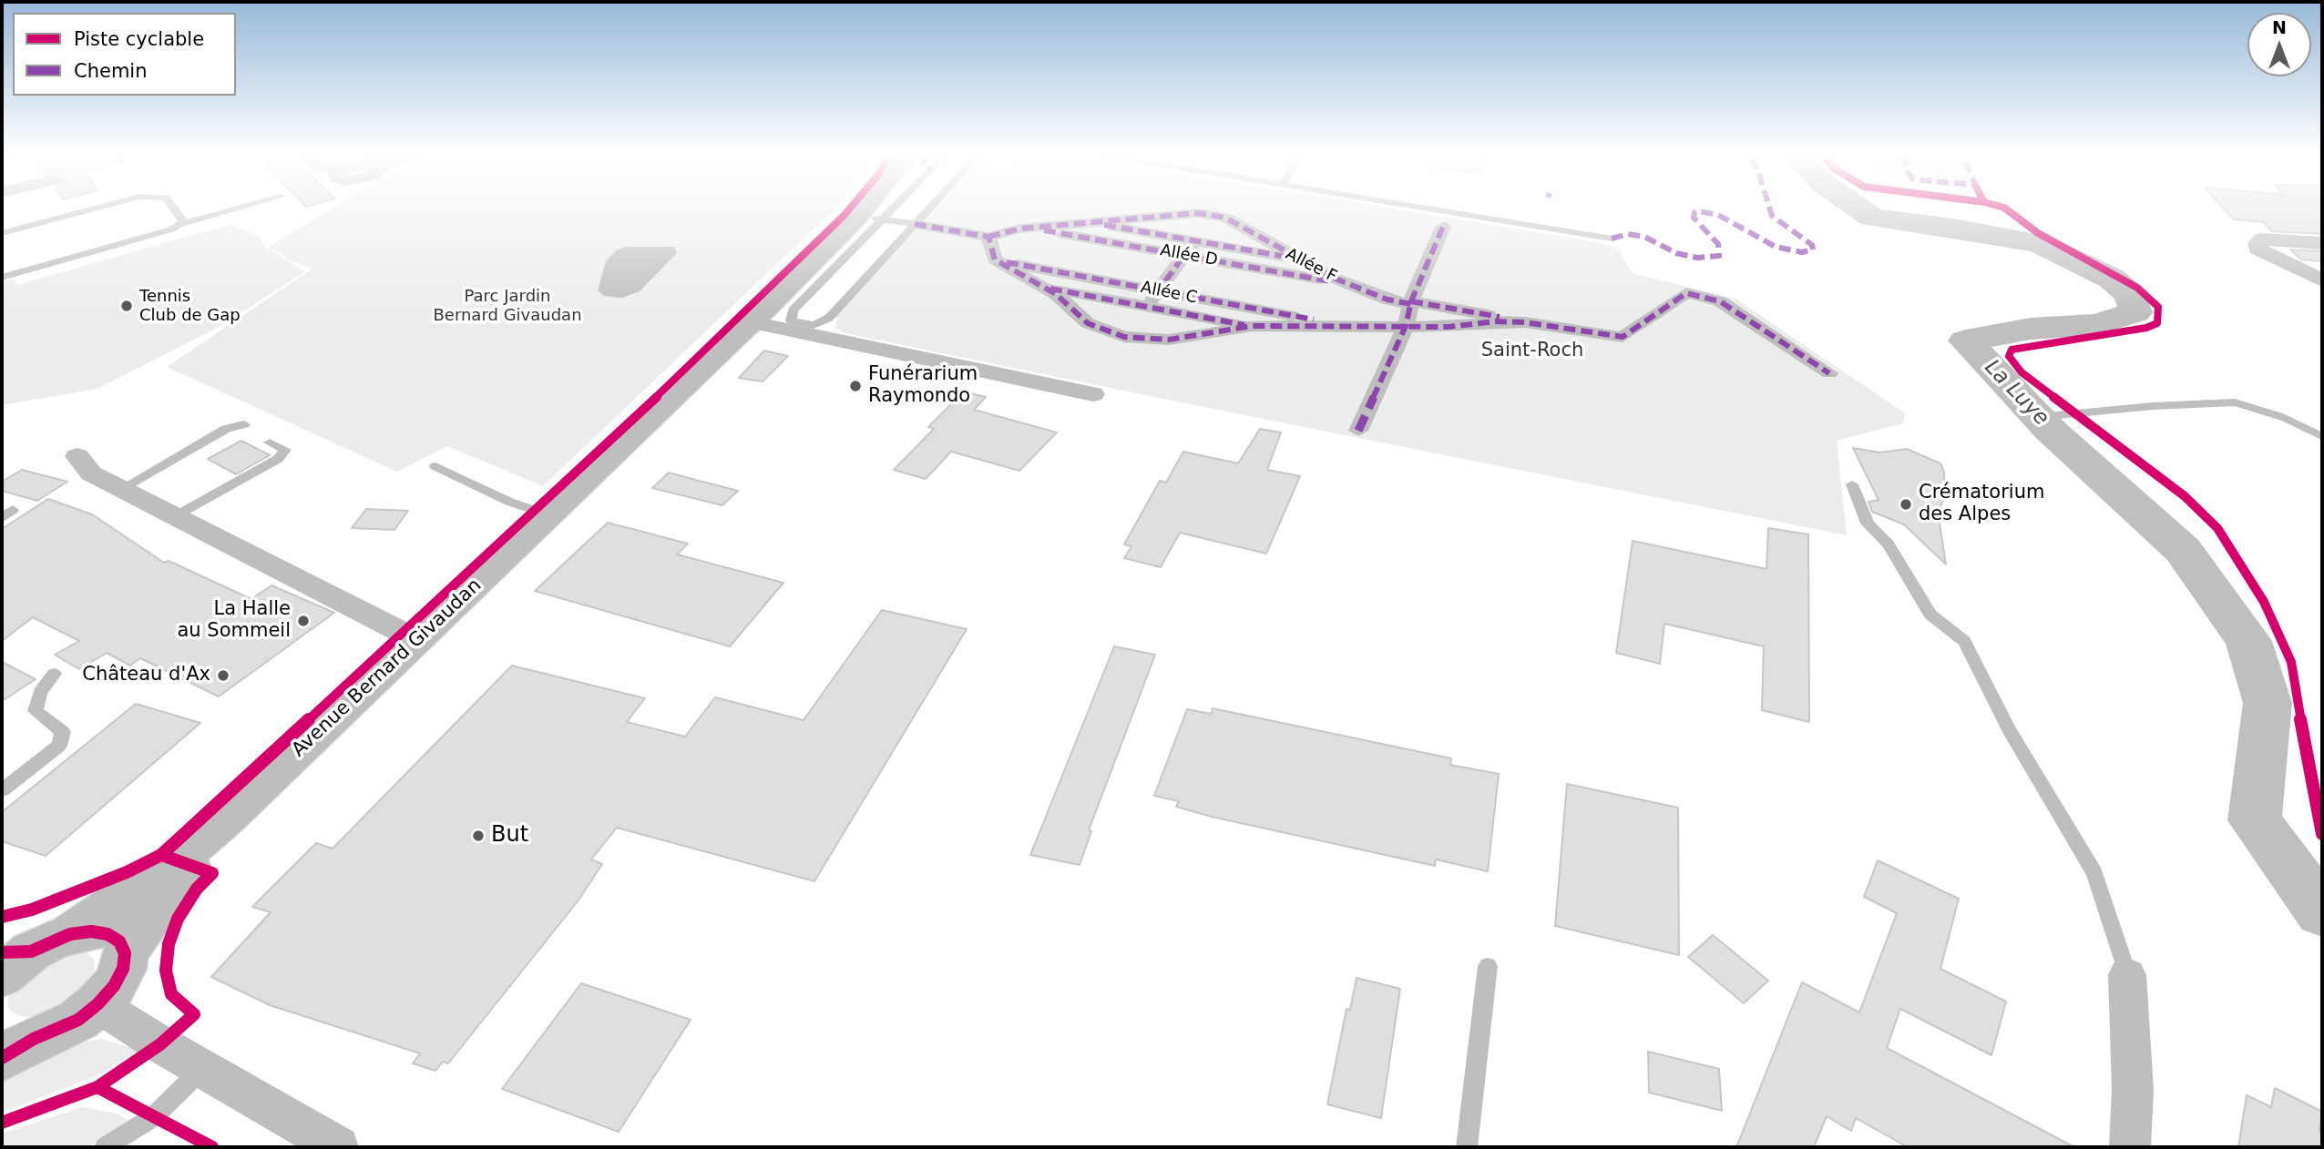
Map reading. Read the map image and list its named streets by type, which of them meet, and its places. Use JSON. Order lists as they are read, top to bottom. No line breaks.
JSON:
{"streets":{"main road":["Avenue Bernard Givaudan"],"street":["Allée D","Allée F","Allée C"]},"crossings":[["Allée D","Allée F"]],"water":["La Luye"],"parks":["Parc Jardin Bernard Givaudan","Saint-Roch"],"places":["Tennis Club de Gap","Funérarium Raymondo","Crématorium des Alpes","La Halle au Sommeil","Château d'Ax","But"],"legend":["Piste cyclable","Chemin"],"north":"top"}
